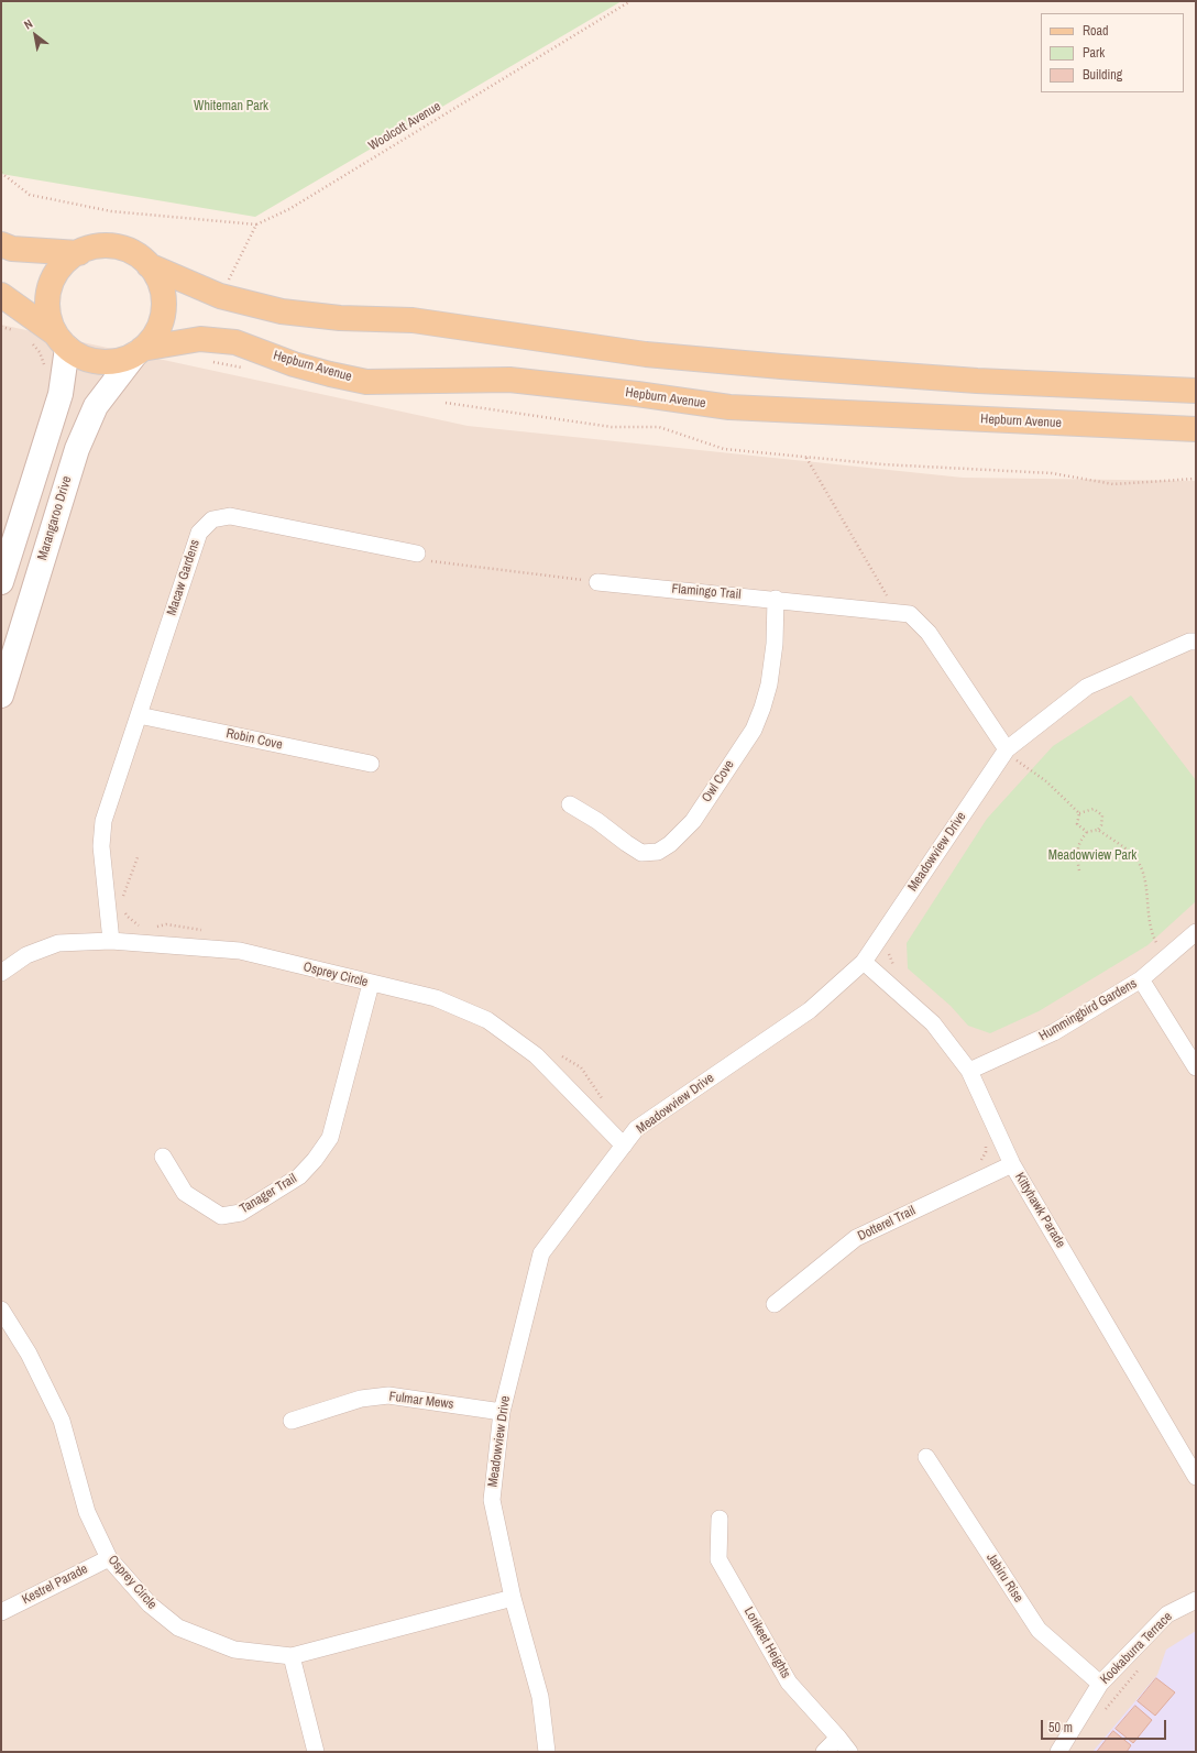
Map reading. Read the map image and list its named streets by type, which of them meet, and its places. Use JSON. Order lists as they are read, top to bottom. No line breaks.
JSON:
{"streets":{"main road":["Hepburn Avenue","Marangaroo Drive"],"street":["Macaw Gardens","Flamingo Trail","Robin Cove","Owl Cove","Meadowview Drive","Osprey Circle","Hummingbird Gardens","Tanager Trail","Kittyhawk Parade","Dotterel Trail","Fulmar Mews","Jabiru Rise","Kestrel Parade","Lorikeet Heights","Kookaburra Terrace"],"path":["Woolcott Avenue"]},"crossings":[["Hepburn Avenue","Marangaroo Drive"],["Macaw Gardens","Robin Cove"],["Macaw Gardens","Osprey Circle"],["Flamingo Trail","Owl Cove"],["Flamingo Trail","Meadowview Drive"],["Meadowview Drive","Osprey Circle"],["Meadowview Drive","Kittyhawk Parade"],["Meadowview Drive","Fulmar Mews"],["Osprey Circle","Tanager Trail"],["Osprey Circle","Kestrel Parade"],["Hummingbird Gardens","Kittyhawk Parade"],["Kittyhawk Parade","Dotterel Trail"],["Jabiru Rise","Kookaburra Terrace"]],"parks":["Whiteman Park","Meadowview Park"],"legend":["Road","Park","Building"],"scale_bar":"50 m","north":"top left"}
